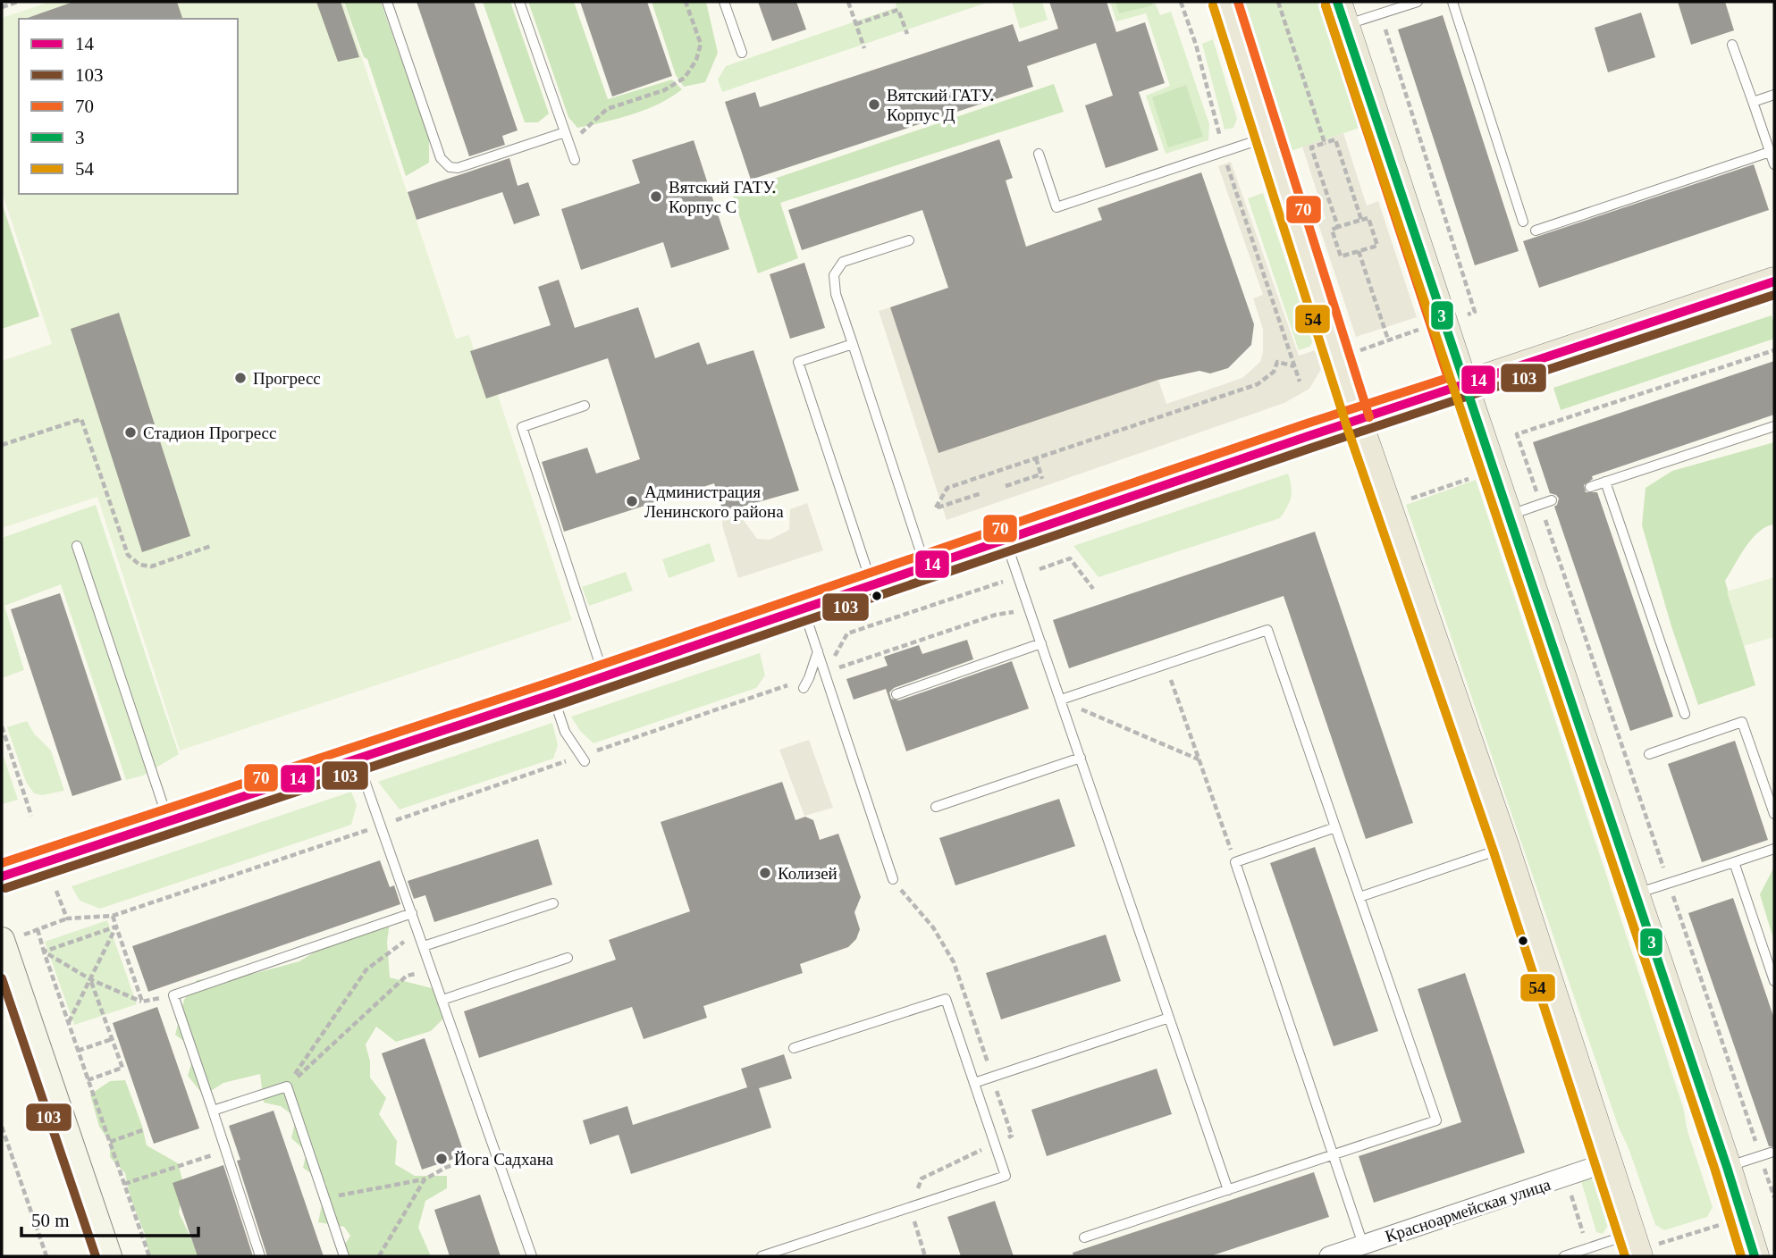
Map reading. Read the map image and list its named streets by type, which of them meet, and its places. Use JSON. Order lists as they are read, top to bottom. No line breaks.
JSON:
{"streets":{"street":["Красноармейская улица"]},"places":["Вятский ГАТУ. Корпус Д","Вятский ГАТУ. Корпус С","Прогресс","Стадион Прогресс","Администрация Ленинского района","Колизей","Йога Садхана"],"lines":["transit line 70","transit line 3","transit line 54","transit line 14","transit line 103"],"legend":["14","103","70","3","54"],"scale_bar":"50 m"}
